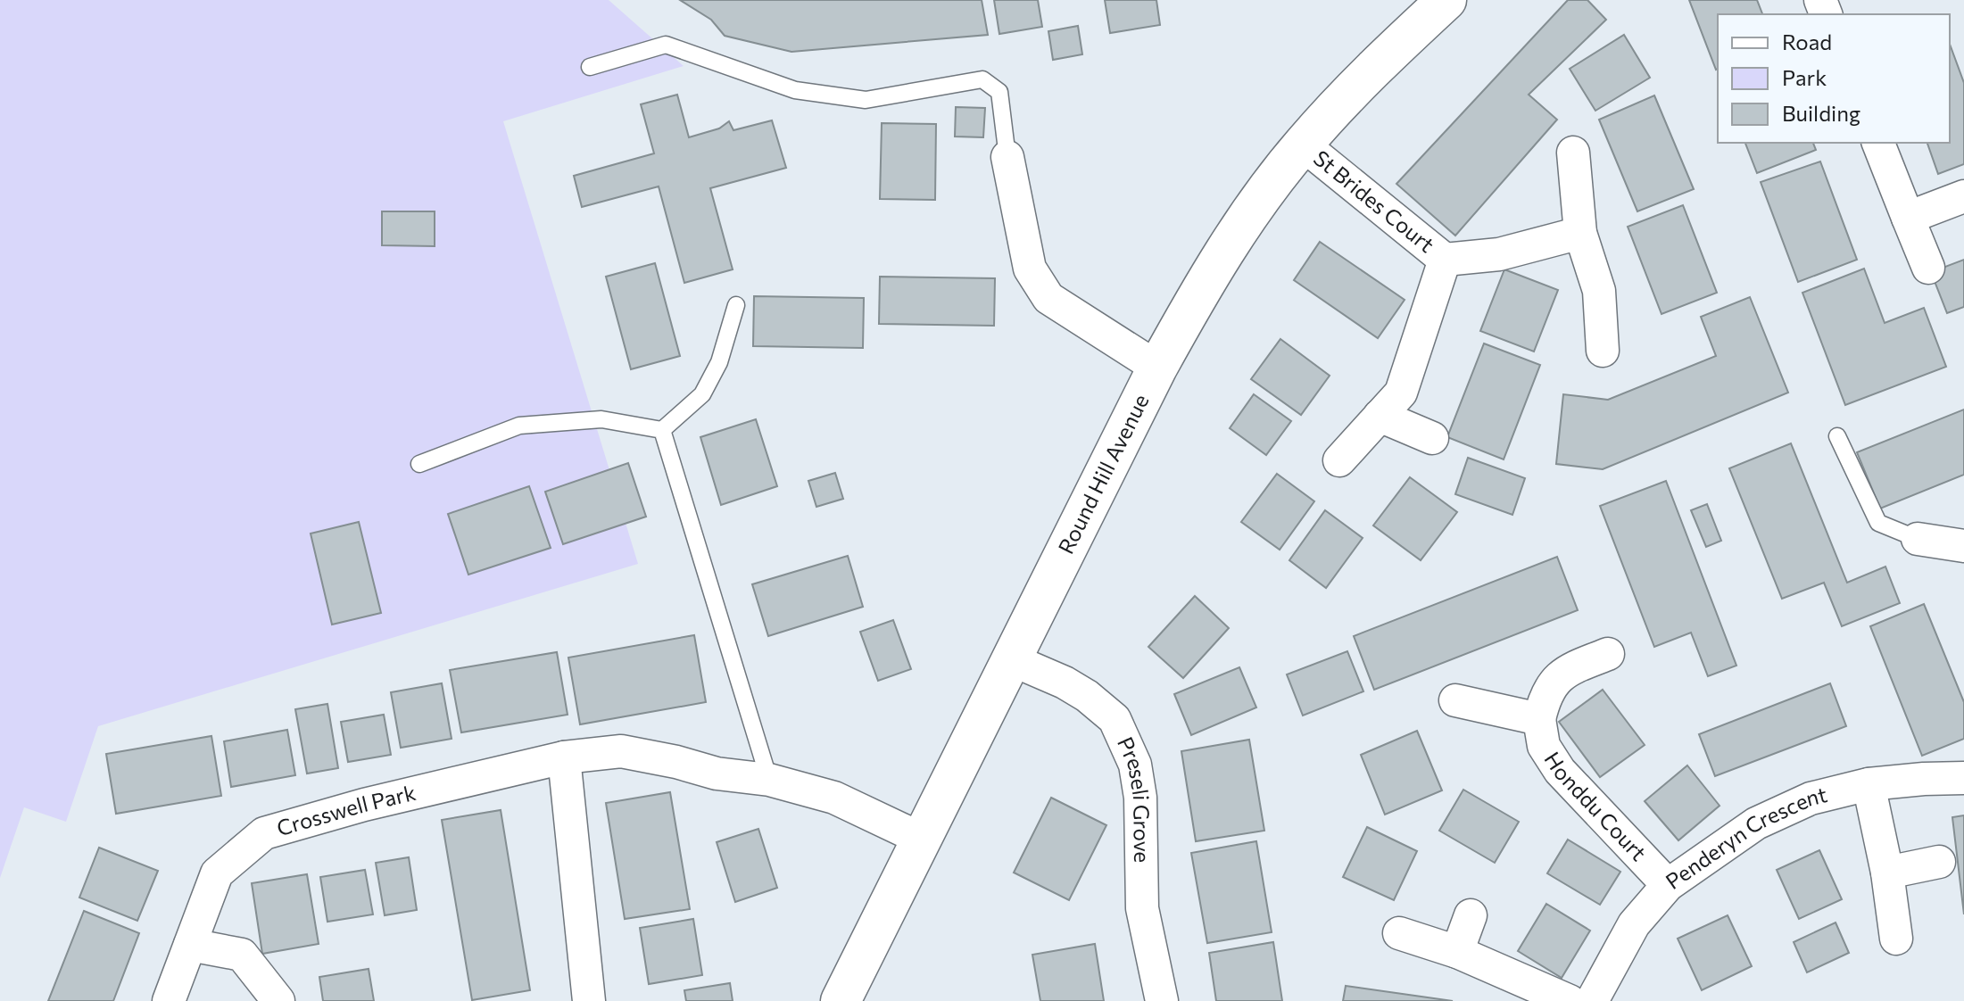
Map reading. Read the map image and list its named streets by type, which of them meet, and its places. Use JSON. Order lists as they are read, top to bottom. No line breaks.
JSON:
{"streets":{"street":["St Brides Court","Round Hill Avenue","Preseli Grove","Honddu Court","Crosswell Park","Penderyn Crescent"]},"crossings":[["St Brides Court","Round Hill Avenue"],["Round Hill Avenue","Preseli Grove"],["Round Hill Avenue","Crosswell Park"],["Honddu Court","Penderyn Crescent"]],"legend":["Road","Park","Building"]}
